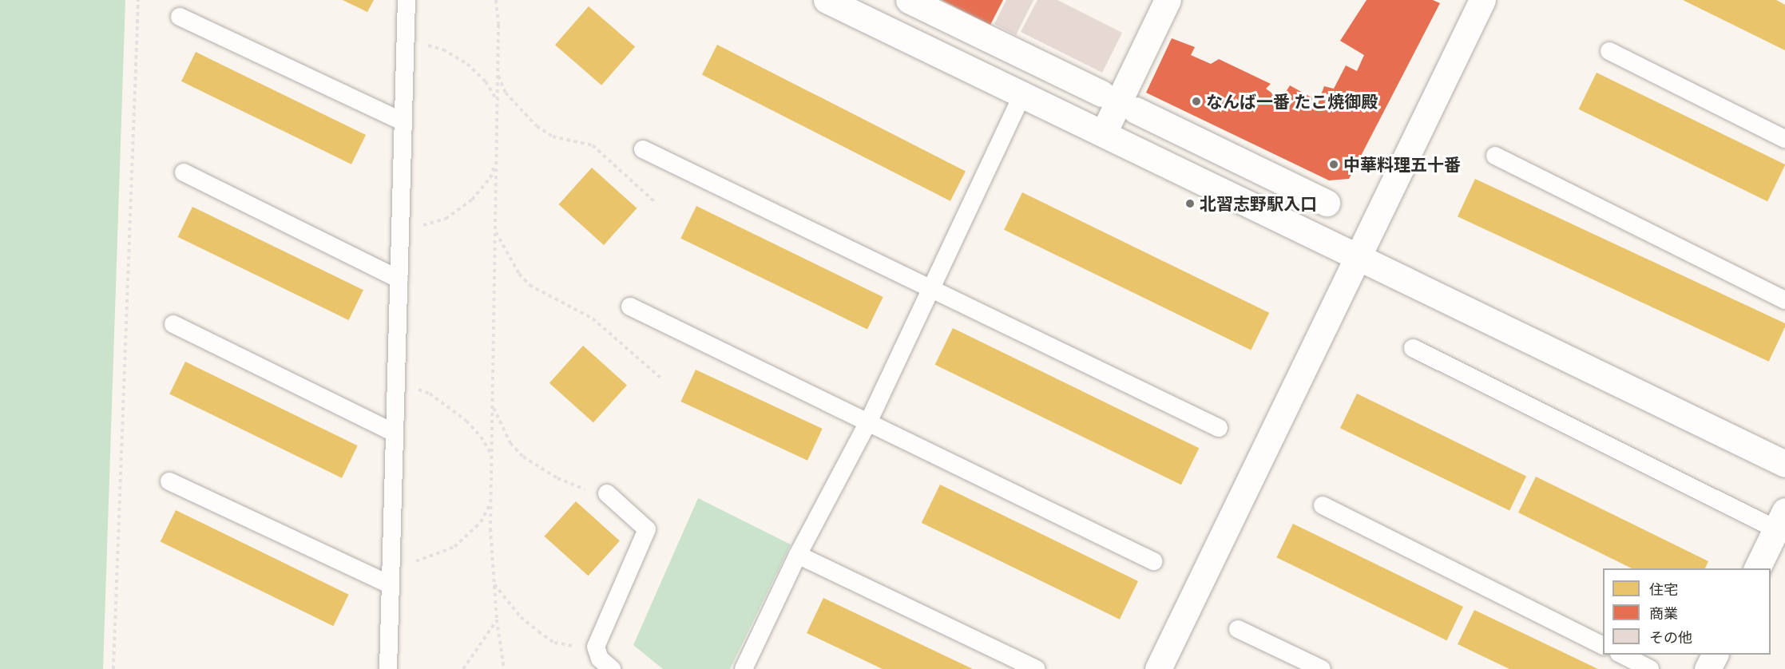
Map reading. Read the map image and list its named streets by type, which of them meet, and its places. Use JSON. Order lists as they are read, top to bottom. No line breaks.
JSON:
{"places":["なんば一番 たこ焼御殿","中華料理五十番","北習志野駅入口"],"legend":["住宅","商業","その他"]}
